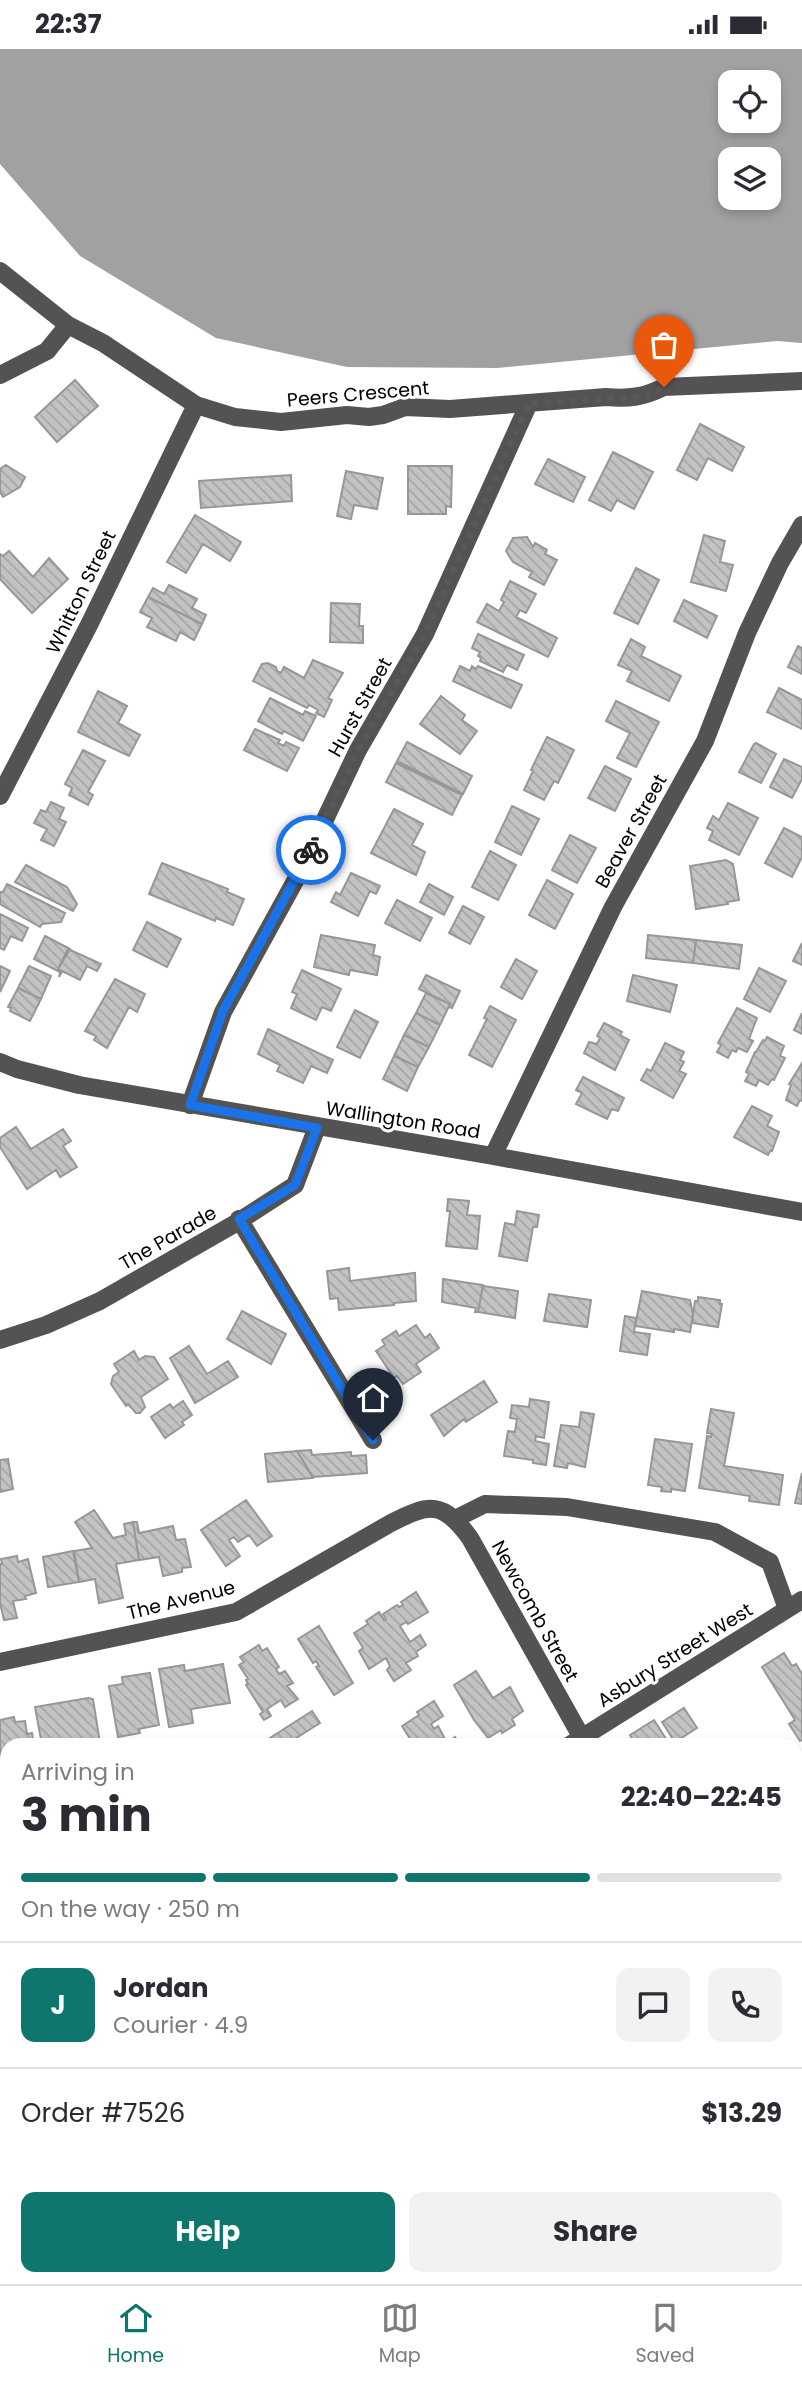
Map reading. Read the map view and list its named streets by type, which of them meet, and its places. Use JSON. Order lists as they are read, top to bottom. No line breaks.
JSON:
{"streets":{"street":["Peers Crescent","Whitton Street","Hurst Street","Beaver Street","Wallington Road","The Parade","The Avenue","Newcomb Street","Asbury Street West"]},"crossings":[["Peers Crescent","Whitton Street"],["Peers Crescent","Hurst Street"],["Hurst Street","Wallington Road"],["Beaver Street","Wallington Road"],["Wallington Road","The Parade"],["The Avenue","Newcomb Street"]],"page":{"status":"22:37","heading":["3 min","Arriving in","22:40–22:45"],"panel":["Jordan","Courier · 4.9","Order #7526","$13.29"],"bar":"On the way · 250 m","round":"J","buttons":["Help","Share"],"tabs":["Home","Map","Saved"]}}
